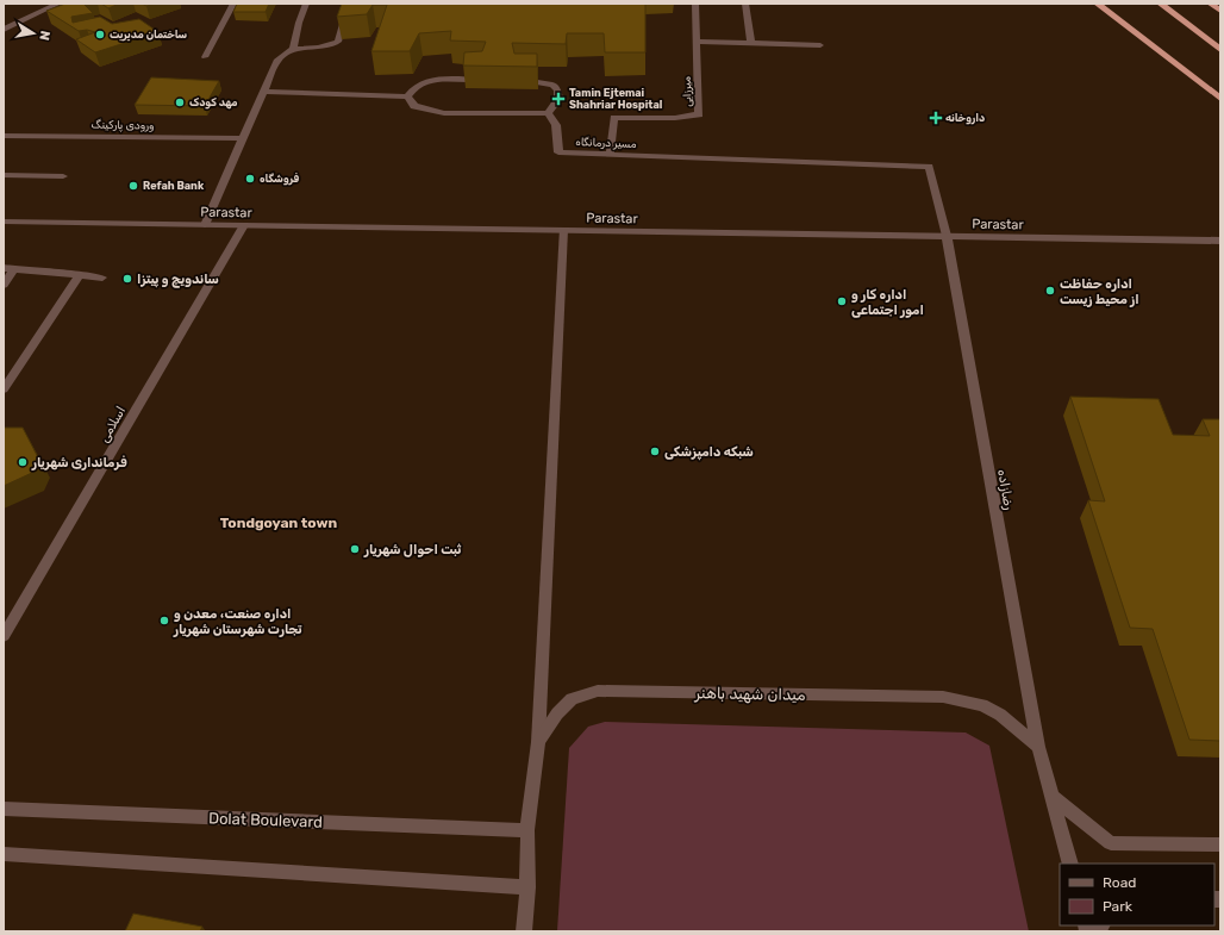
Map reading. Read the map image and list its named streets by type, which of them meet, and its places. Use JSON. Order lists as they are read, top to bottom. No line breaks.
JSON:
{"streets":{"street":["میرزایی","ورودی پارکینگ","مسیر درمانگاه","Parastar","اسلامی","رضازاده","میدان شهید باهنر","Dolat Boulevard"]},"crossings":[["میرزایی","مسیر درمانگاه"],["مسیر درمانگاه","رضازاده"],["Parastar","اسلامی"],["Parastar","رضازاده"],["رضازاده","میدان شهید باهنر"],["میدان شهید باهنر","Dolat Boulevard"]],"districts":["Tondgoyan town"],"places":{"other":["ساختمان مدیریت","مهد کودک","فروشگاه","Refah Bank","ساندویچ و پیتزا","اداره حفاظت از محیط زیست","اداره کار و امور اجتماعی","شبکه دامپزشکی","فرمانداری شهریار","ثبت احوال شهریار","اداره صنعت، معدن و تجارت شهرستان شهریار"],"health":["Tamin Ejtemai Shahriar Hospital","داروخانه"]},"legend":["Road","Park"],"north":"right"}
